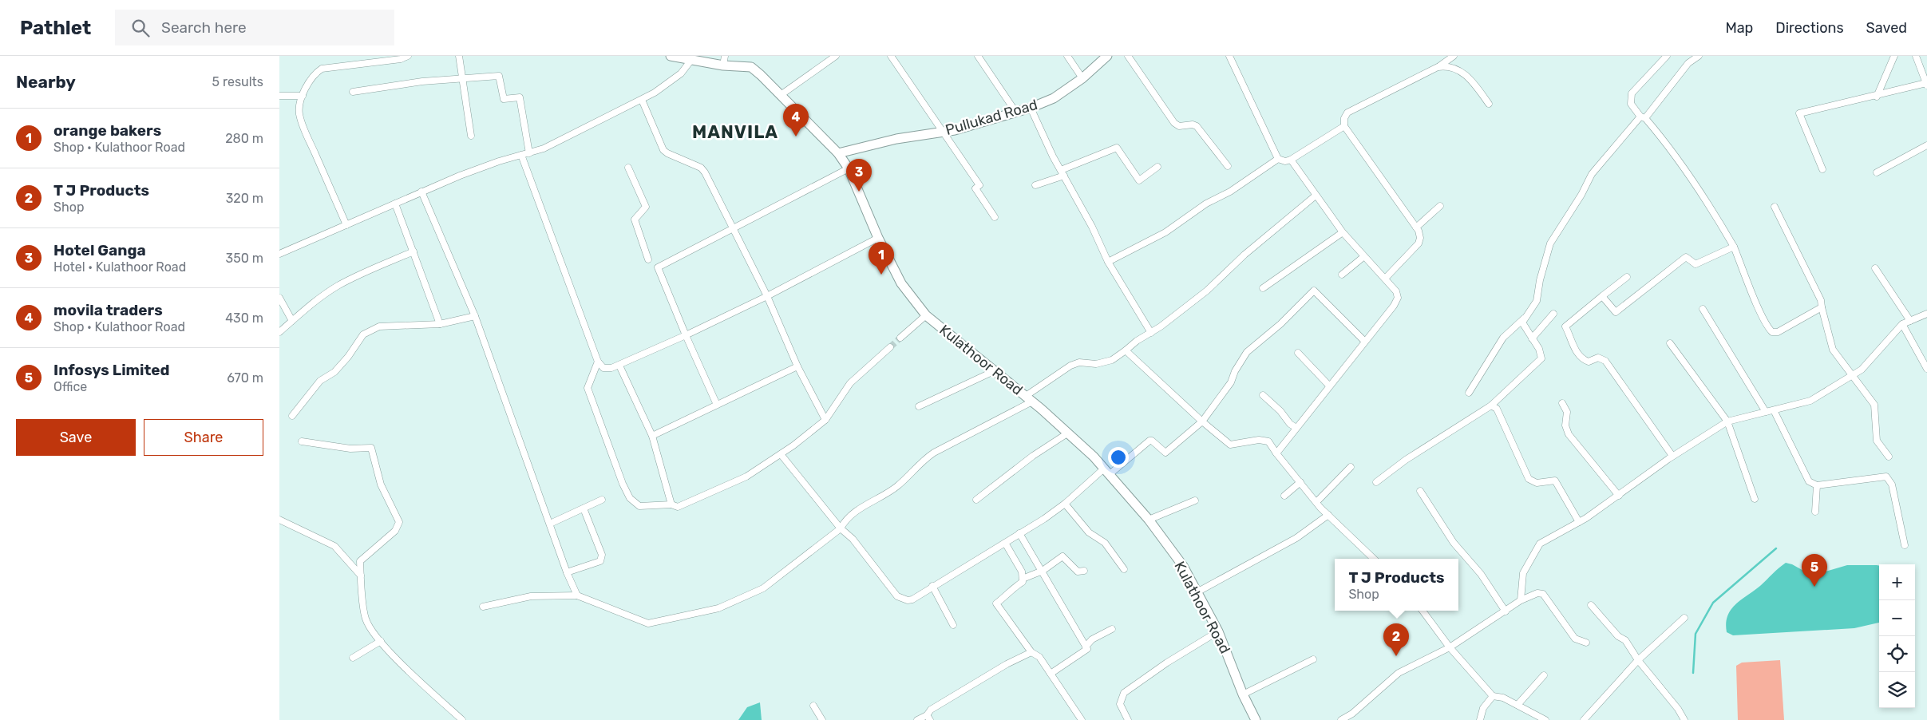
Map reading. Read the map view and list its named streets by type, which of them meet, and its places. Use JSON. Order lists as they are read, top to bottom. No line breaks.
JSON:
{"streets":{"main road":["Pullukad Road","Kulathoor Road"]},"crossings":[["Pullukad Road","Kulathoor Road"]],"districts":["MANVILA"],"page":{"header":"Pathlet","search":"Search here","nav":["Map","Directions","Saved"],"heading":["Nearby","5 results"],"pins":["4","3","1","5","2"],"list":[{"mark":"1","name":"orange bakers","note":"Shop · Kulathoor Road","value":"280 m"},{"mark":"2","name":"T J Products","note":"Shop","value":"320 m"},{"mark":"3","name":"Hotel Ganga","note":"Hotel · Kulathoor Road","value":"350 m"},{"mark":"4","name":"movila traders","note":"Shop · Kulathoor Road","value":"430 m"},{"mark":"5","name":"Infosys Limited","note":"Office","value":"670 m"}],"buttons":["Save","Share"],"popup":["T J Products","Shop"],"map_buttons":["+","−"]}}
